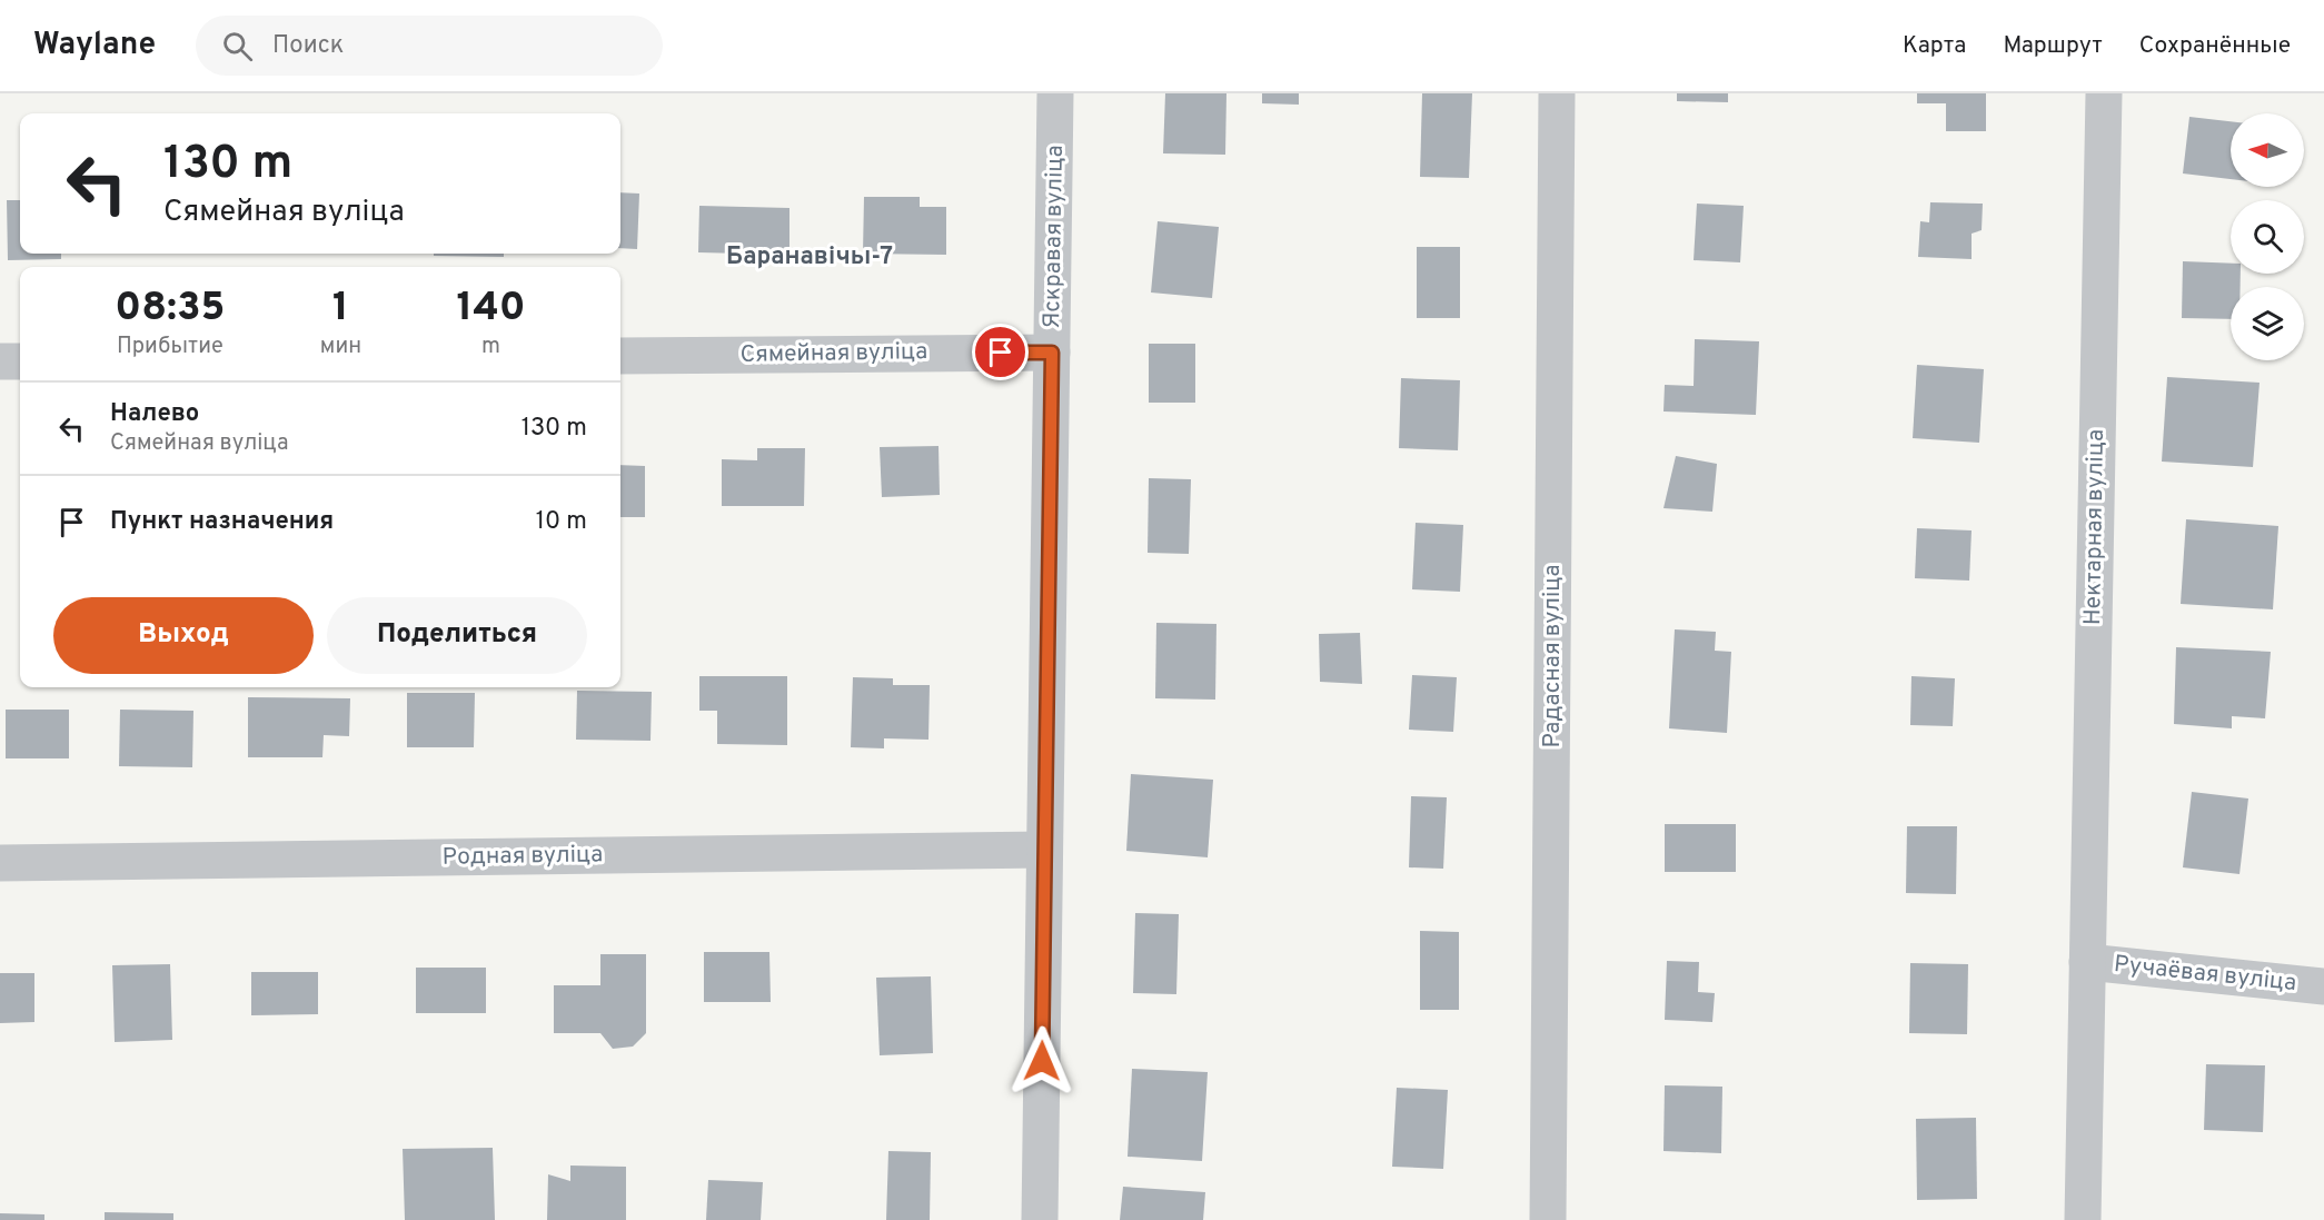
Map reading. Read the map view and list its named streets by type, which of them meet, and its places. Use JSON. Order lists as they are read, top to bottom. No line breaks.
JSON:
{"streets":{"street":["Яскравая вуліца","Сямейная вуліца","Нектарная вуліца","Радасная вуліца","Родная вуліца","Ручаёвая вуліца"]},"crossings":[["Яскравая вуліца","Сямейная вуліца"],["Яскравая вуліца","Родная вуліца"],["Нектарная вуліца","Ручаёвая вуліца"]],"districts":["Баранавічы-7"],"north":"left","page":{"header":"Waylane","search":"Поиск","nav":["Карта","Маршрут","Сохранённые"],"turn":["130 m","Сямейная вуліца"],"eta":["08:35","Прибытие","1","мин","140","m"],"list":[{"name":"Налево","note":"Сямейная вуліца","value":"130 m"},{"name":"Пункт назначения","value":"10 m"}],"buttons":["Выход","Поделиться"]}}
